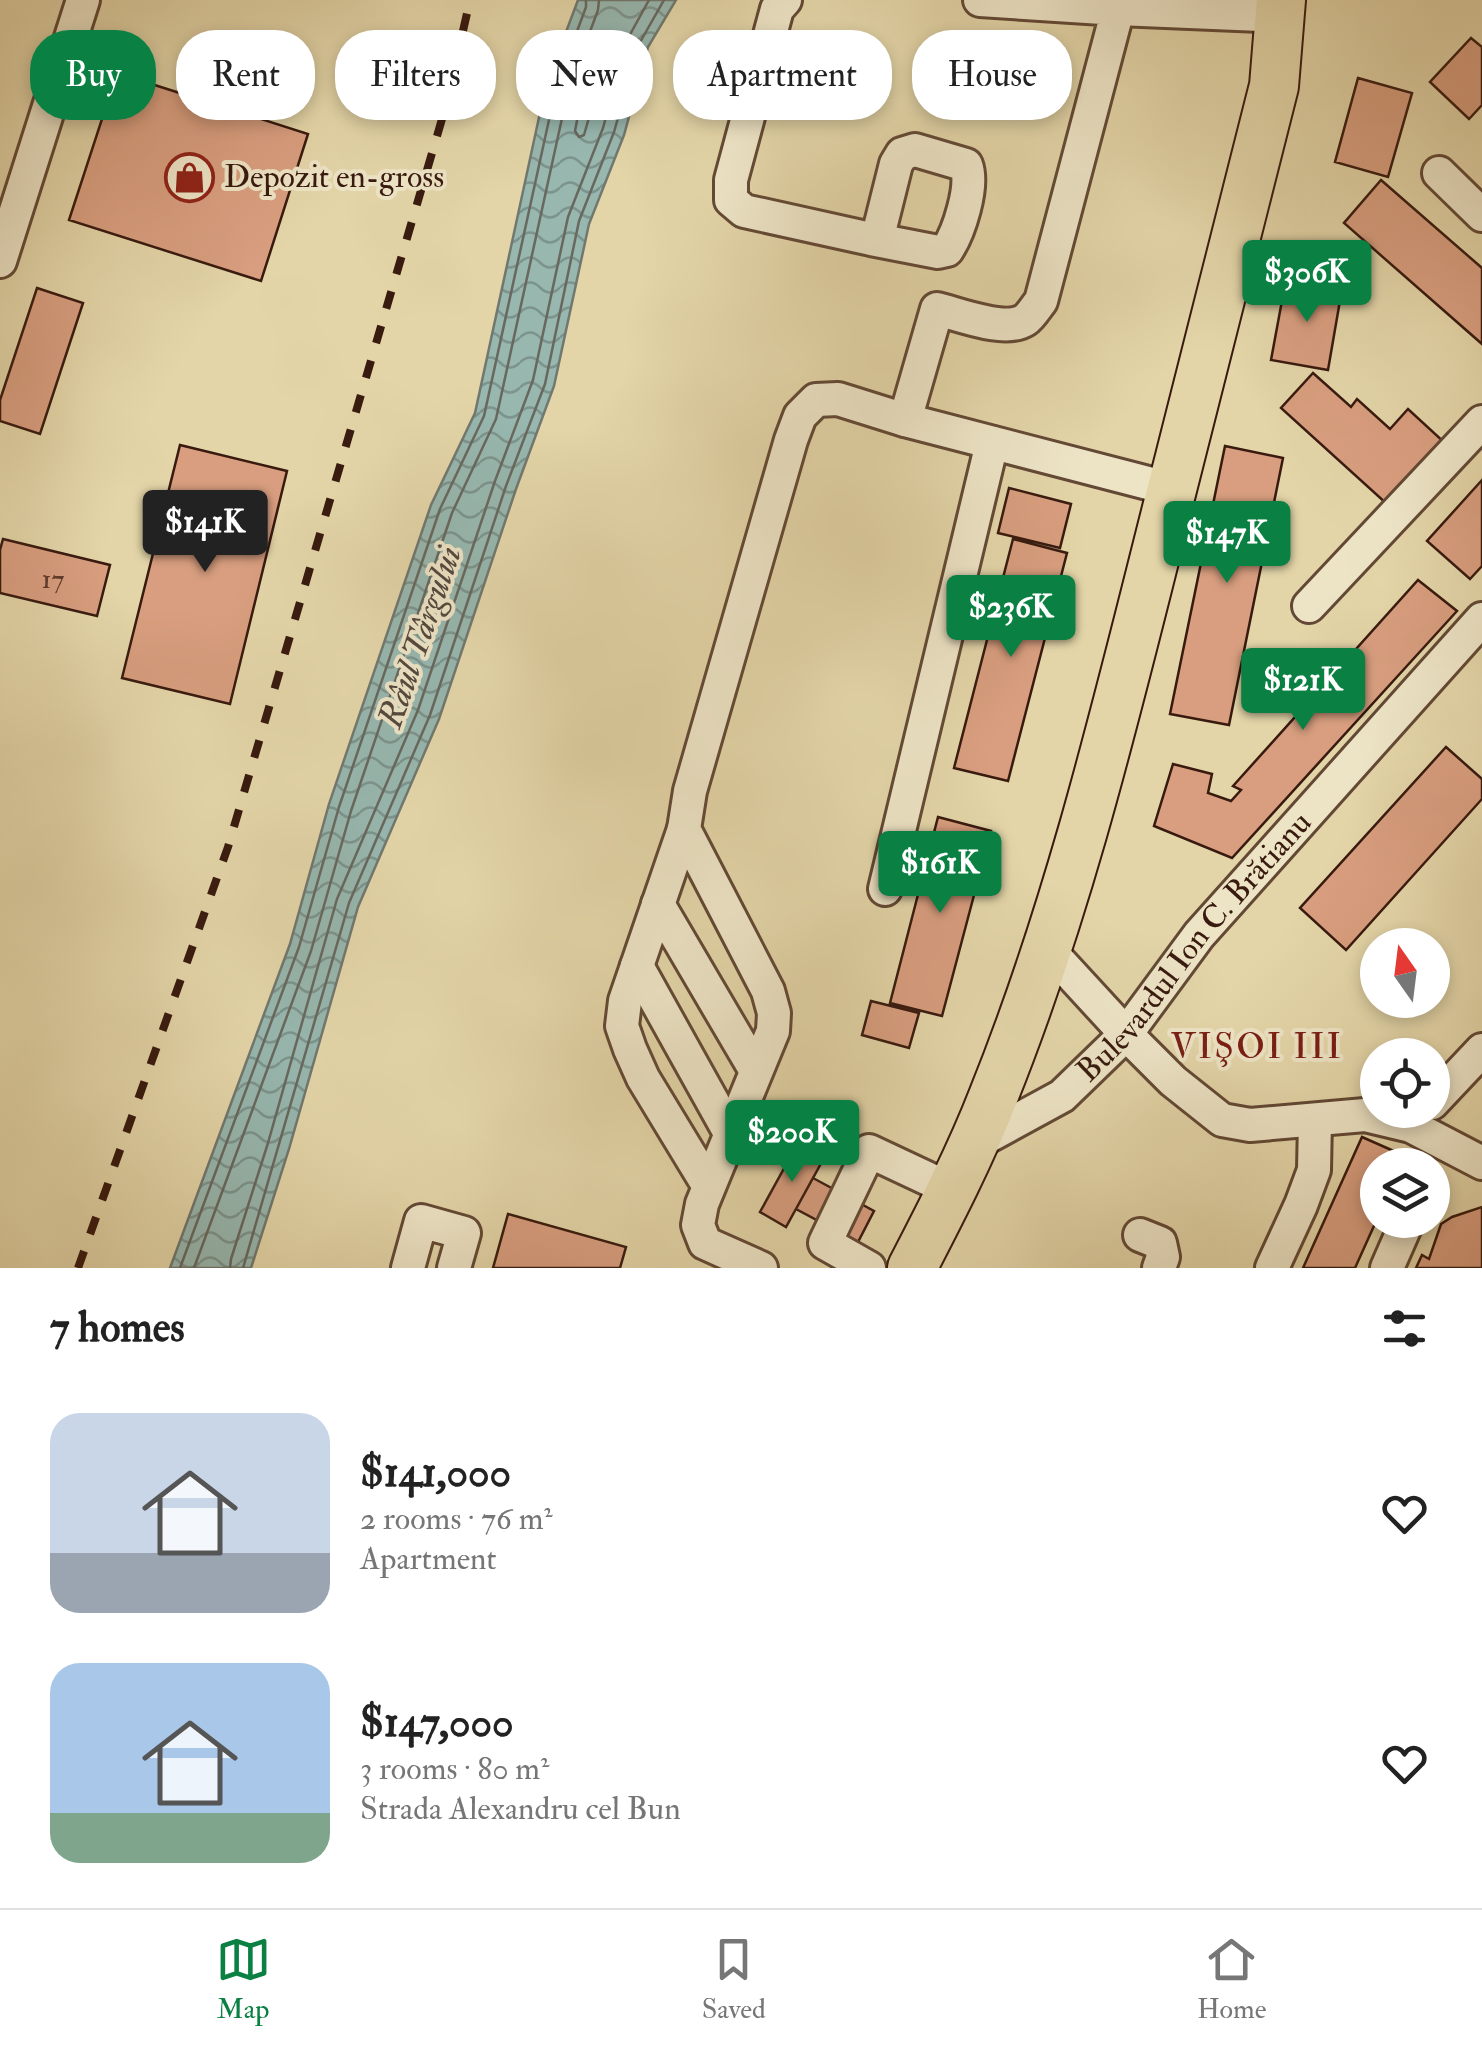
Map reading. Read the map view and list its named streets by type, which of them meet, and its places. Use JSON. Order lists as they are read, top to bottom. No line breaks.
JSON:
{"streets":{"street":["Bulevardul Ion C. Brătianu"]},"districts":["VIŞOI III"],"water":["Râul Târgului"],"places":{"shop":["Depozit en-gross"]},"house_numbers":["17"],"north":"top","page":{"chip":["Buy","Rent","Filters","New","Apartment","House"],"price":["$306K","$141K","$147K","$236K","$121K","$161K","$200K"],"heading":"7 homes","list":[{"name":"$141,000","note":"2 rooms · 76 m² · Apartment"},{"name":"$147,000","note":"3 rooms · 80 m² · Strada Alexandru cel Bun"}],"tabs":["Map","Saved","Home"]}}
